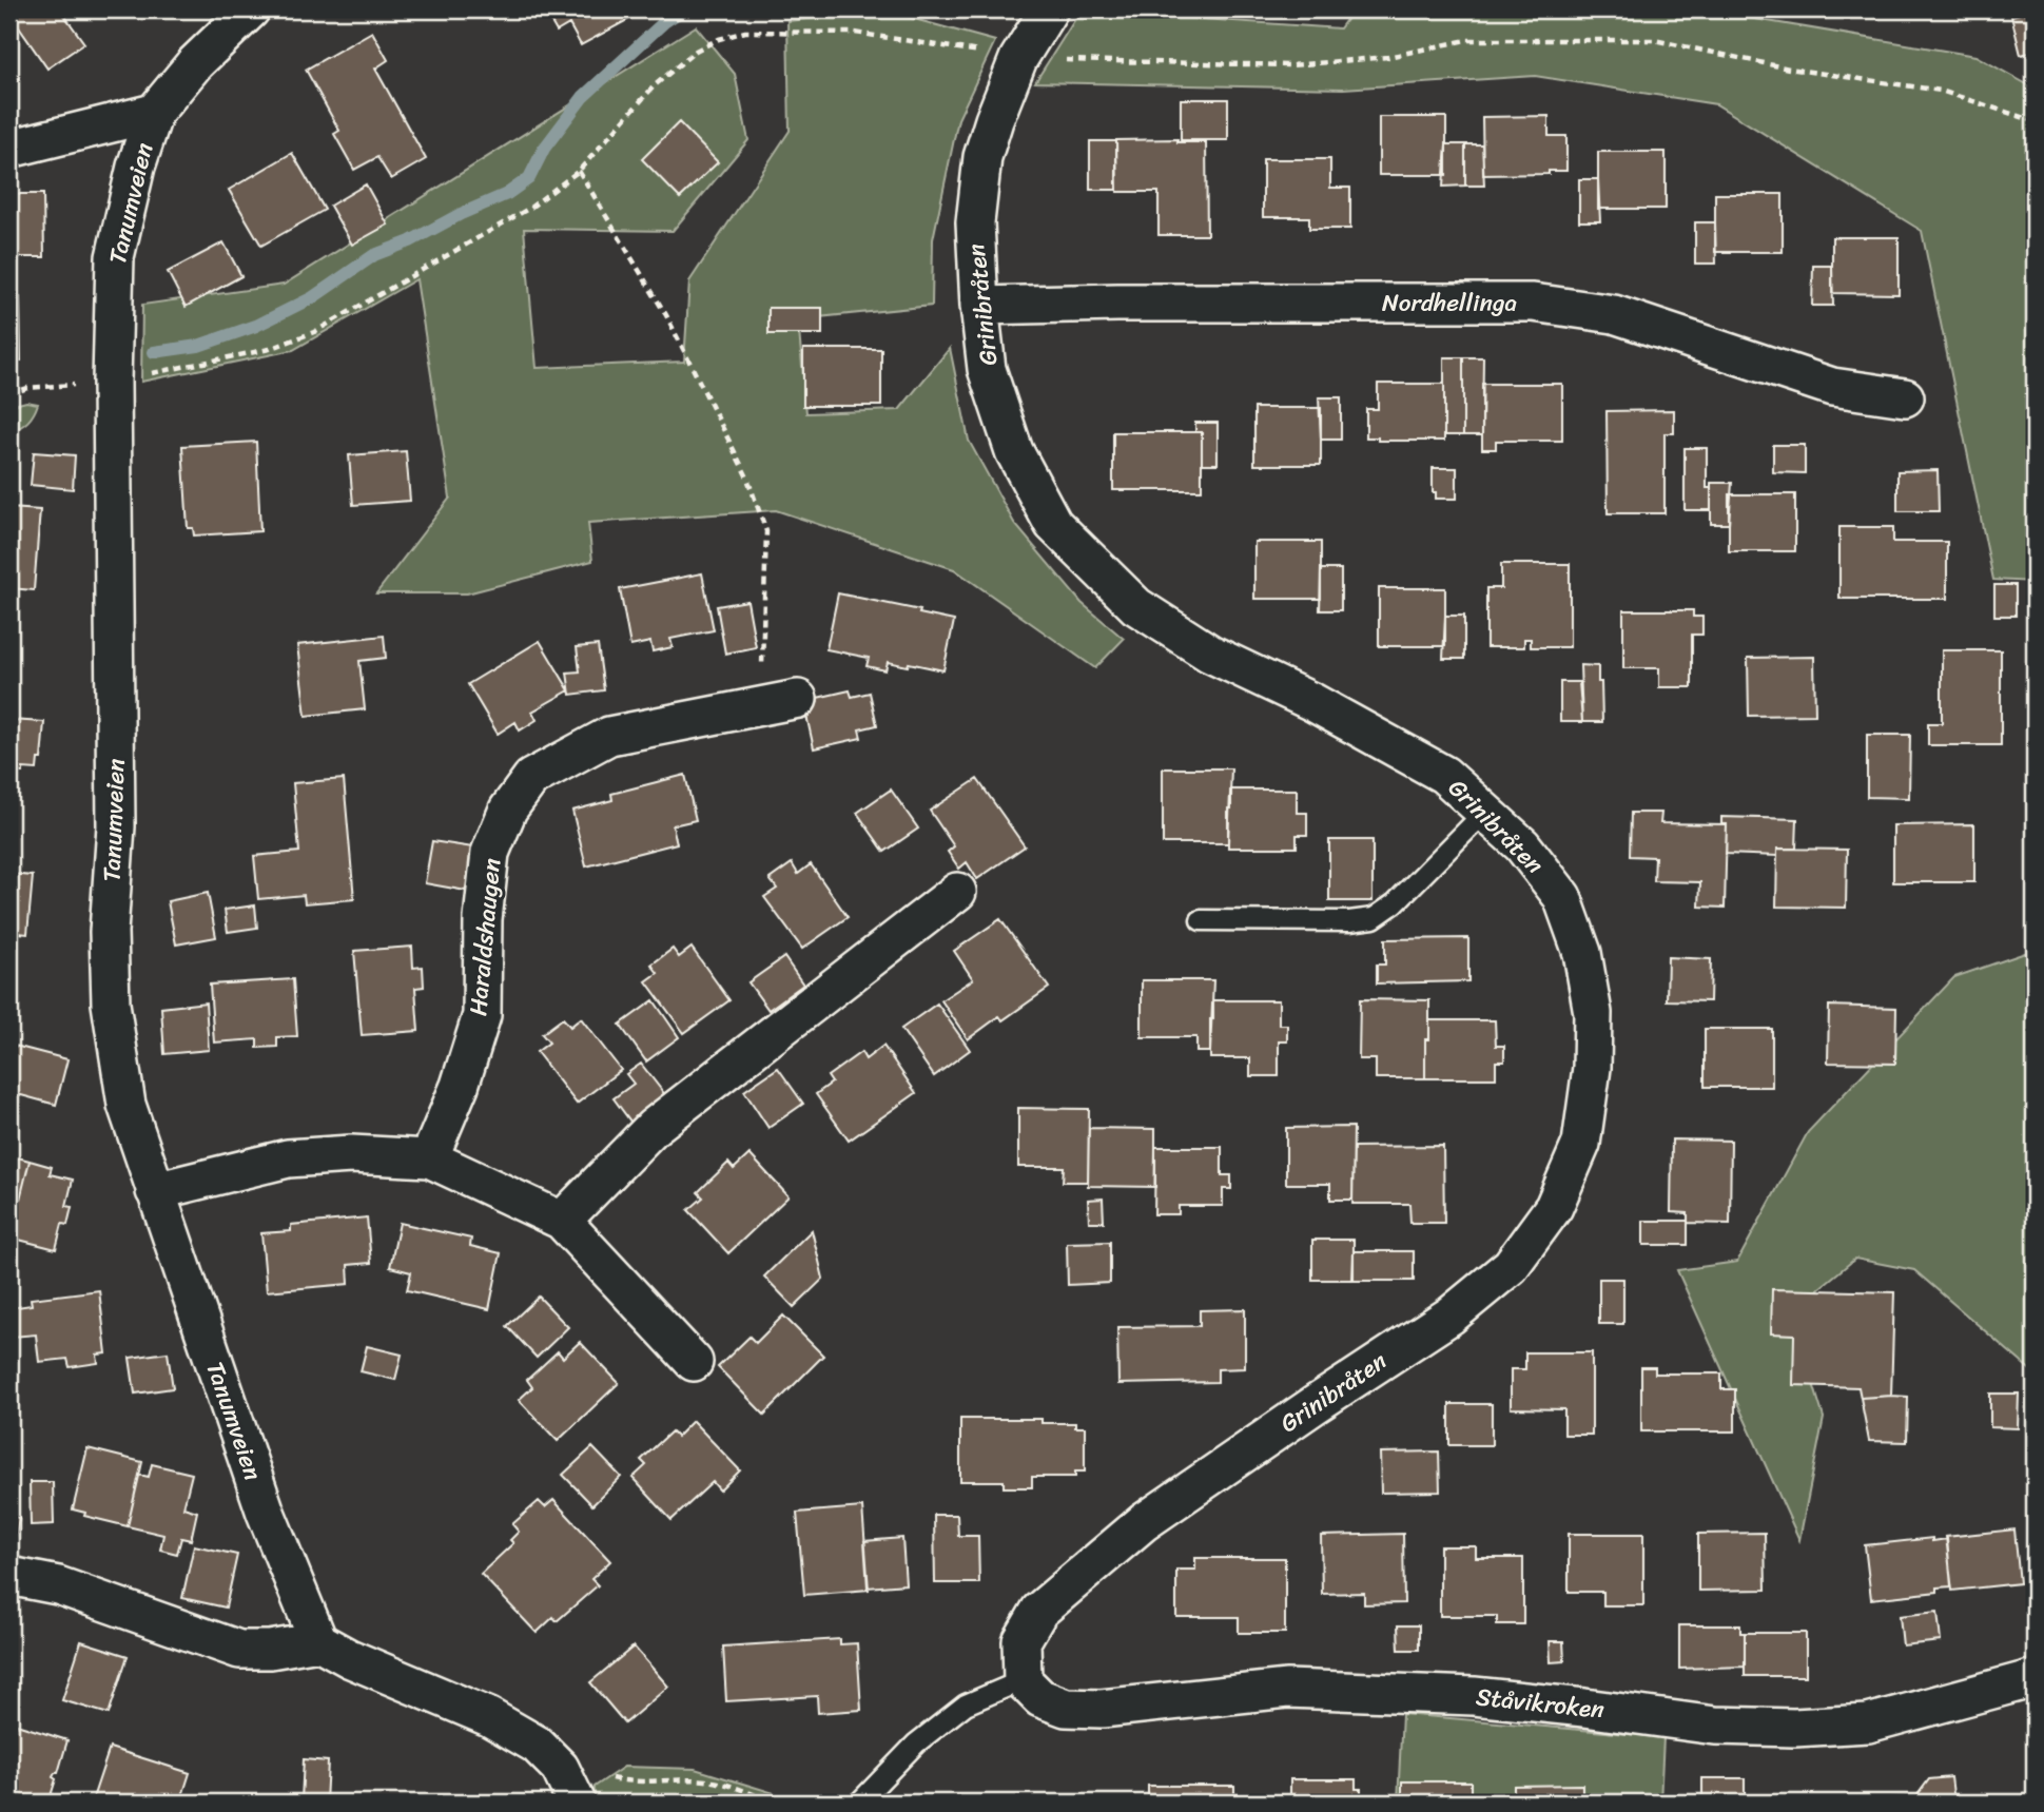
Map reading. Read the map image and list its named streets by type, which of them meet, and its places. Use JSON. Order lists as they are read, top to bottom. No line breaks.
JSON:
{"streets":{"street":["Tanumveien","Nordhellinga","Grinibråten","Haraldshaugen","Ståvikroken"]},"crossings":[["Nordhellinga","Grinibråten"],["Grinibråten","Ståvikroken"]]}
